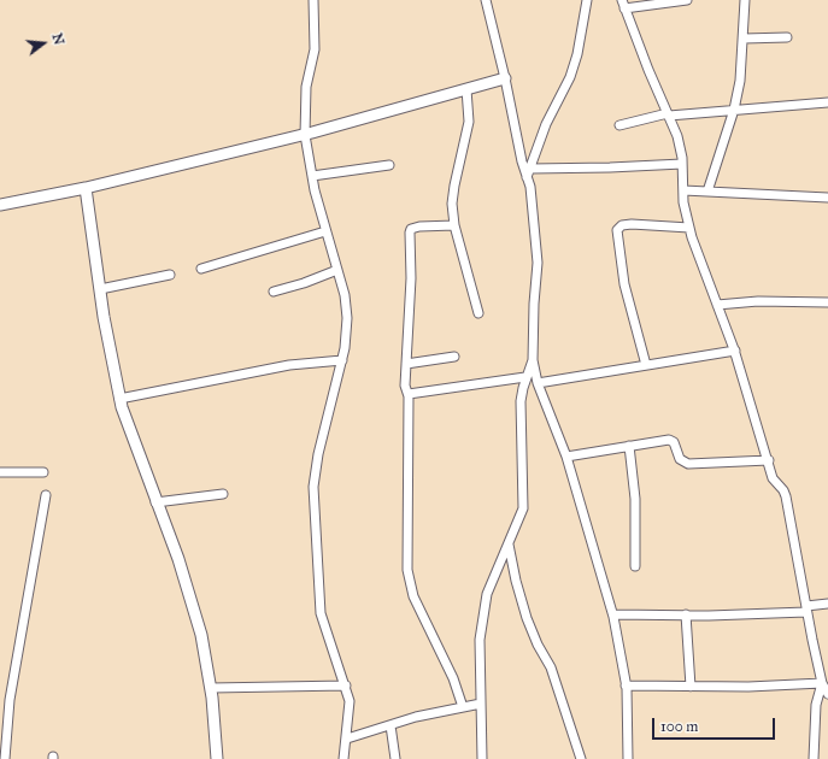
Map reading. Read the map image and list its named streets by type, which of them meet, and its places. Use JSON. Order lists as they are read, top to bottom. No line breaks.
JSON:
{"scale_bar":"100 m","north":"right"}
